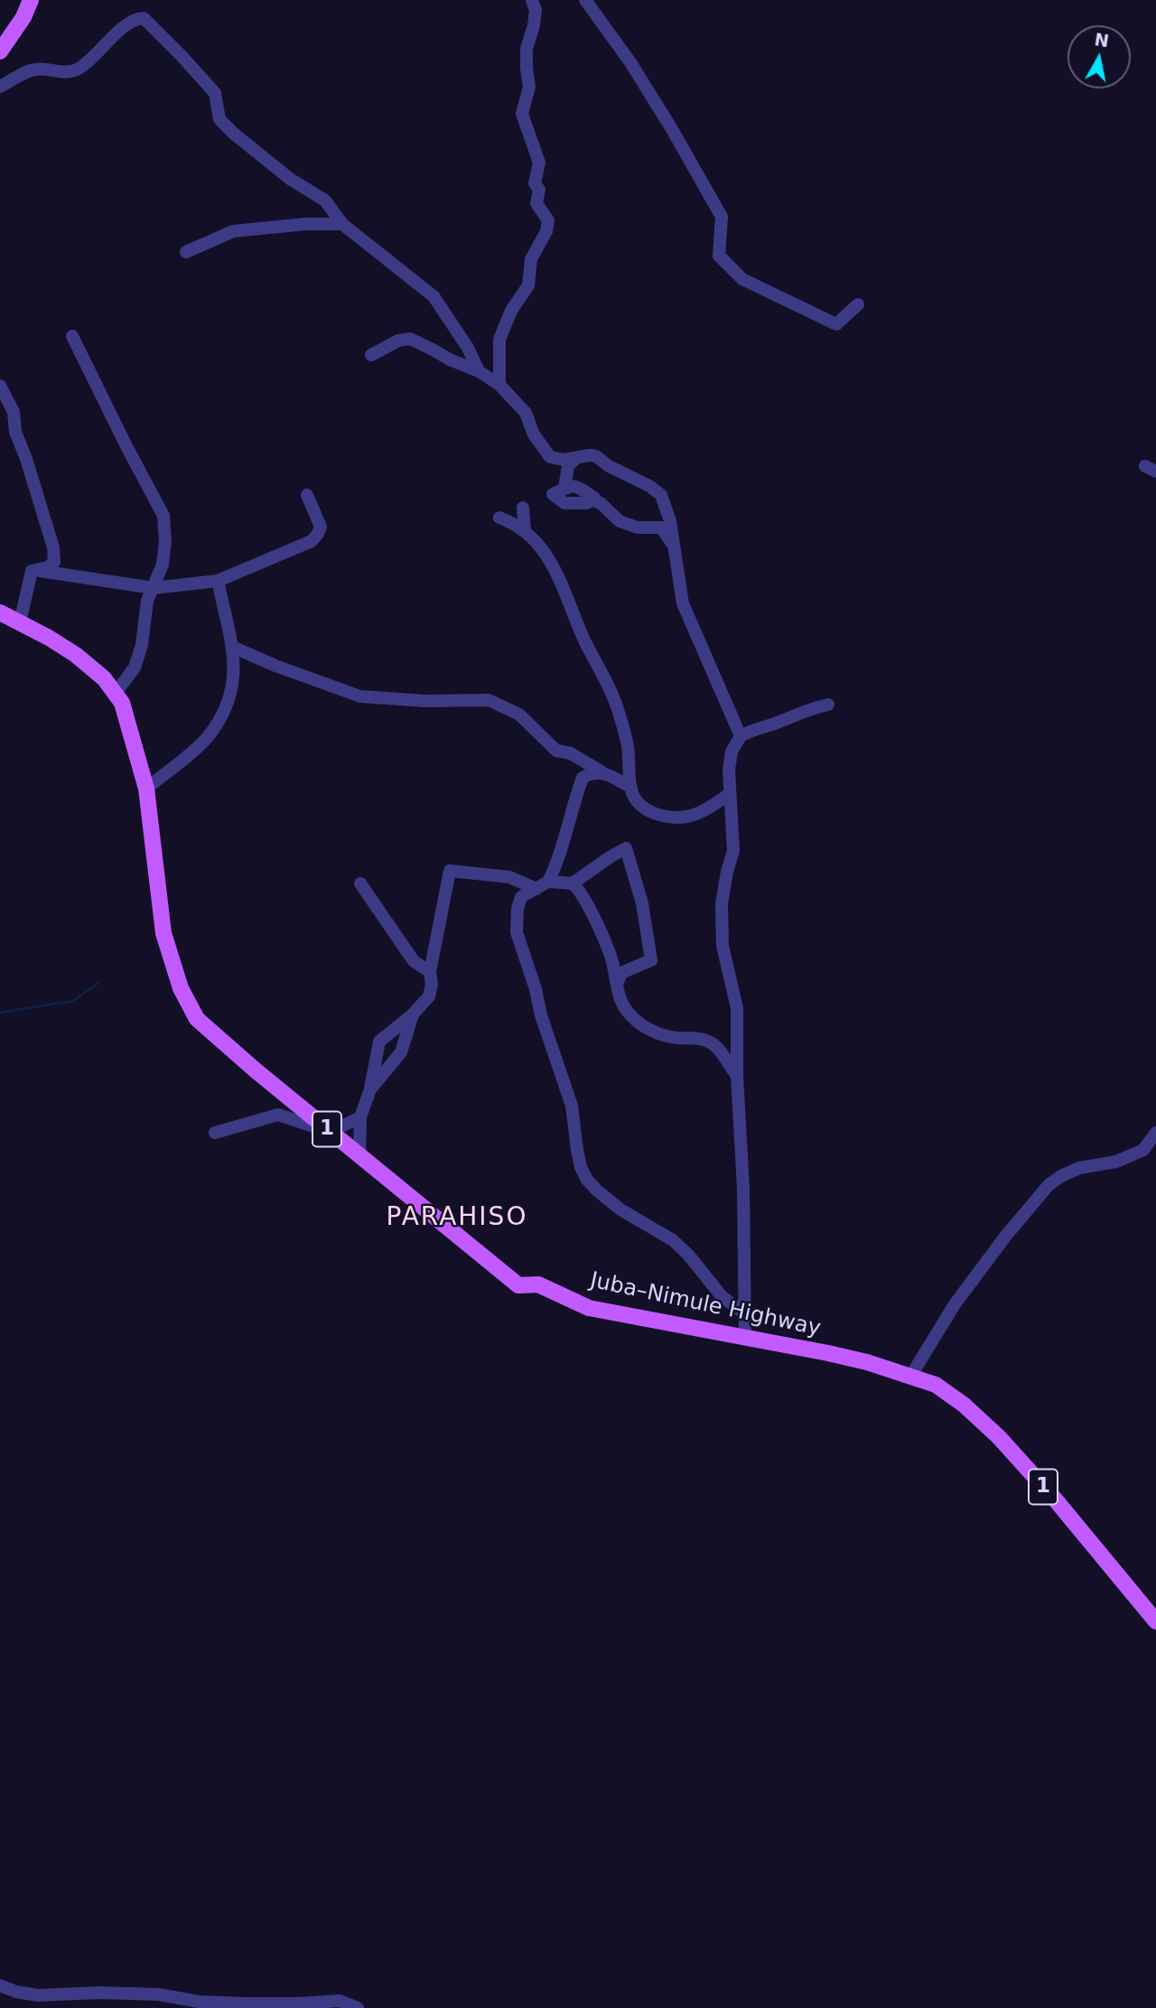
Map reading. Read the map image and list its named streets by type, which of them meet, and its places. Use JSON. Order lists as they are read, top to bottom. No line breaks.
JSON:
{"streets":{"main road":["1","Juba–Nimule Highway"]},"crossings":[["1","Juba–Nimule Highway"]],"districts":["PARAHISO"],"north":"top"}
